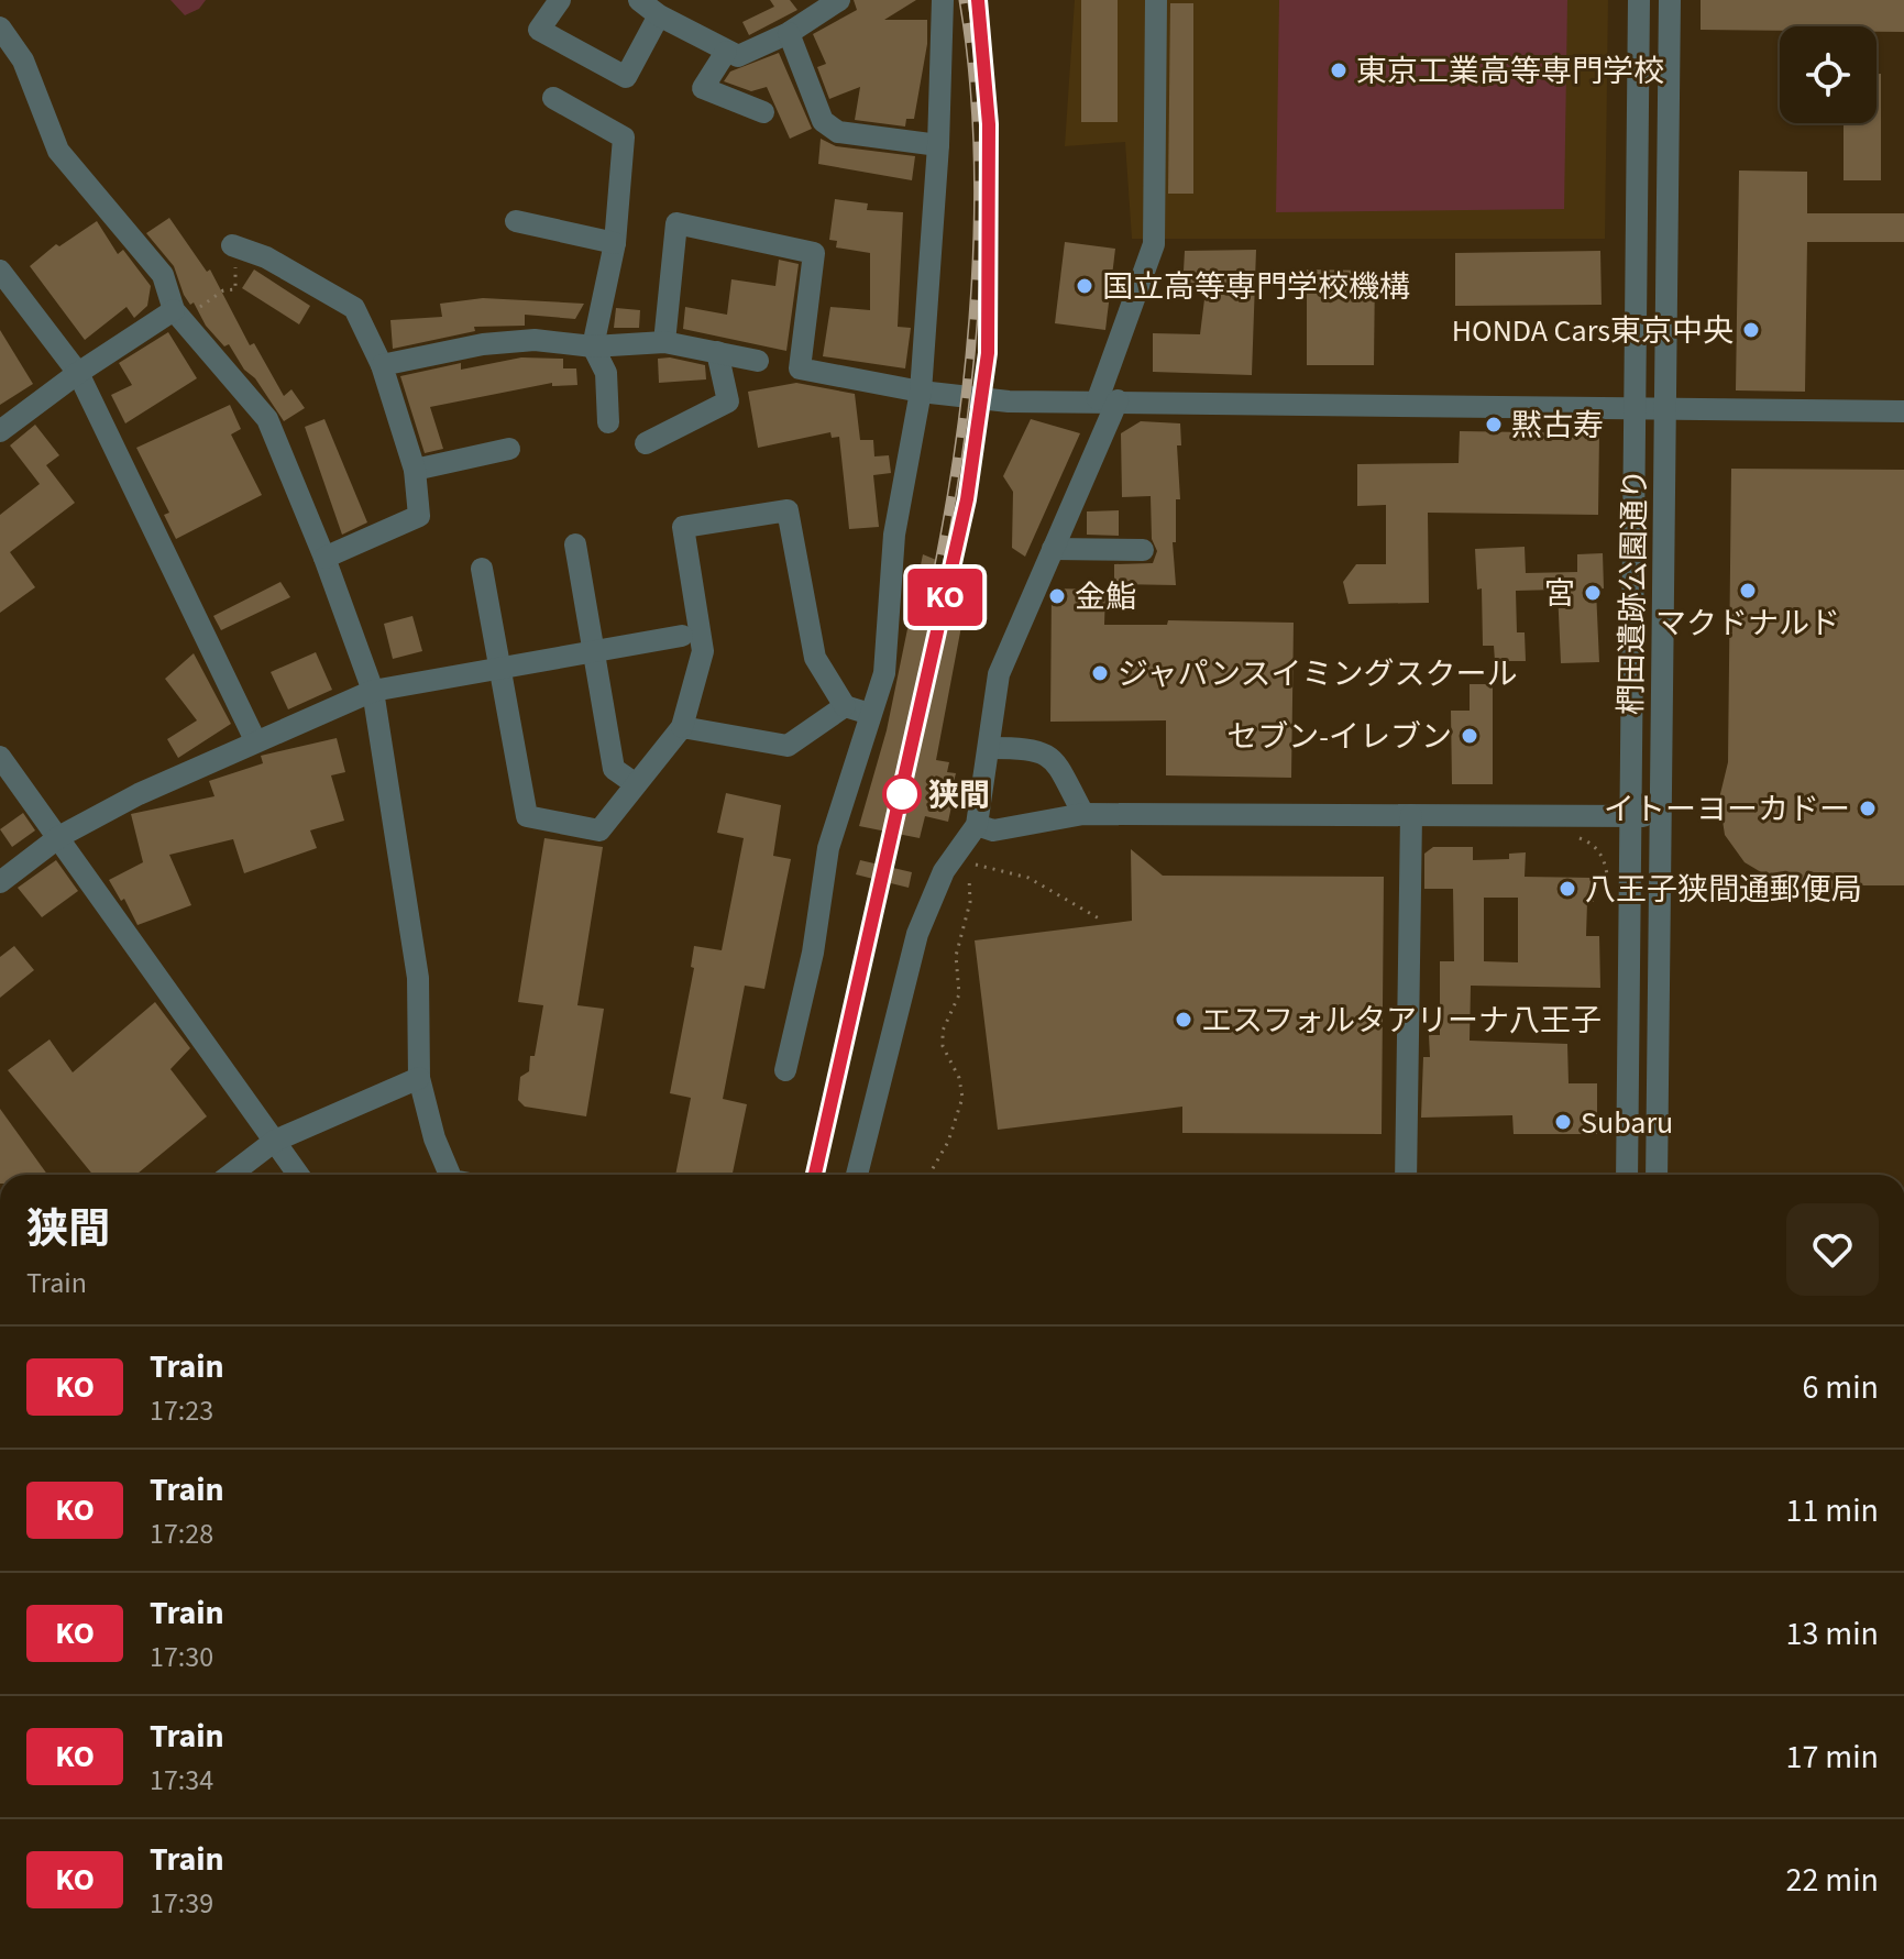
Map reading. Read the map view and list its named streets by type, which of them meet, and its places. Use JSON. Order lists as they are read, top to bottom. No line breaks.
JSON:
{"streets":{"street":["椚田遺跡公園通り"]},"places":["東京工業高等専門学校","国立高等専門学校機構","HONDA Cars東京中央","黙古寿","マクドナルド","宮","金鮨","ジャパンスイミングスクール","セブン-イレブン","狭間","イトーヨーカドー","八王子狭間通郵便局","エスフォルタアリーナ八王子","Subaru"],"page":{"on_map":"KO","heading":["狭間","Train"],"list":[{"mark":"KO","name":"Train","note":"17:23","value":"6 min"},{"mark":"KO","name":"Train","note":"17:28","value":"11 min"},{"mark":"KO","name":"Train","note":"17:30","value":"13 min"},{"mark":"KO","name":"Train","note":"17:34","value":"17 min"},{"mark":"KO","name":"Train","note":"17:39","value":"22 min"}]}}
